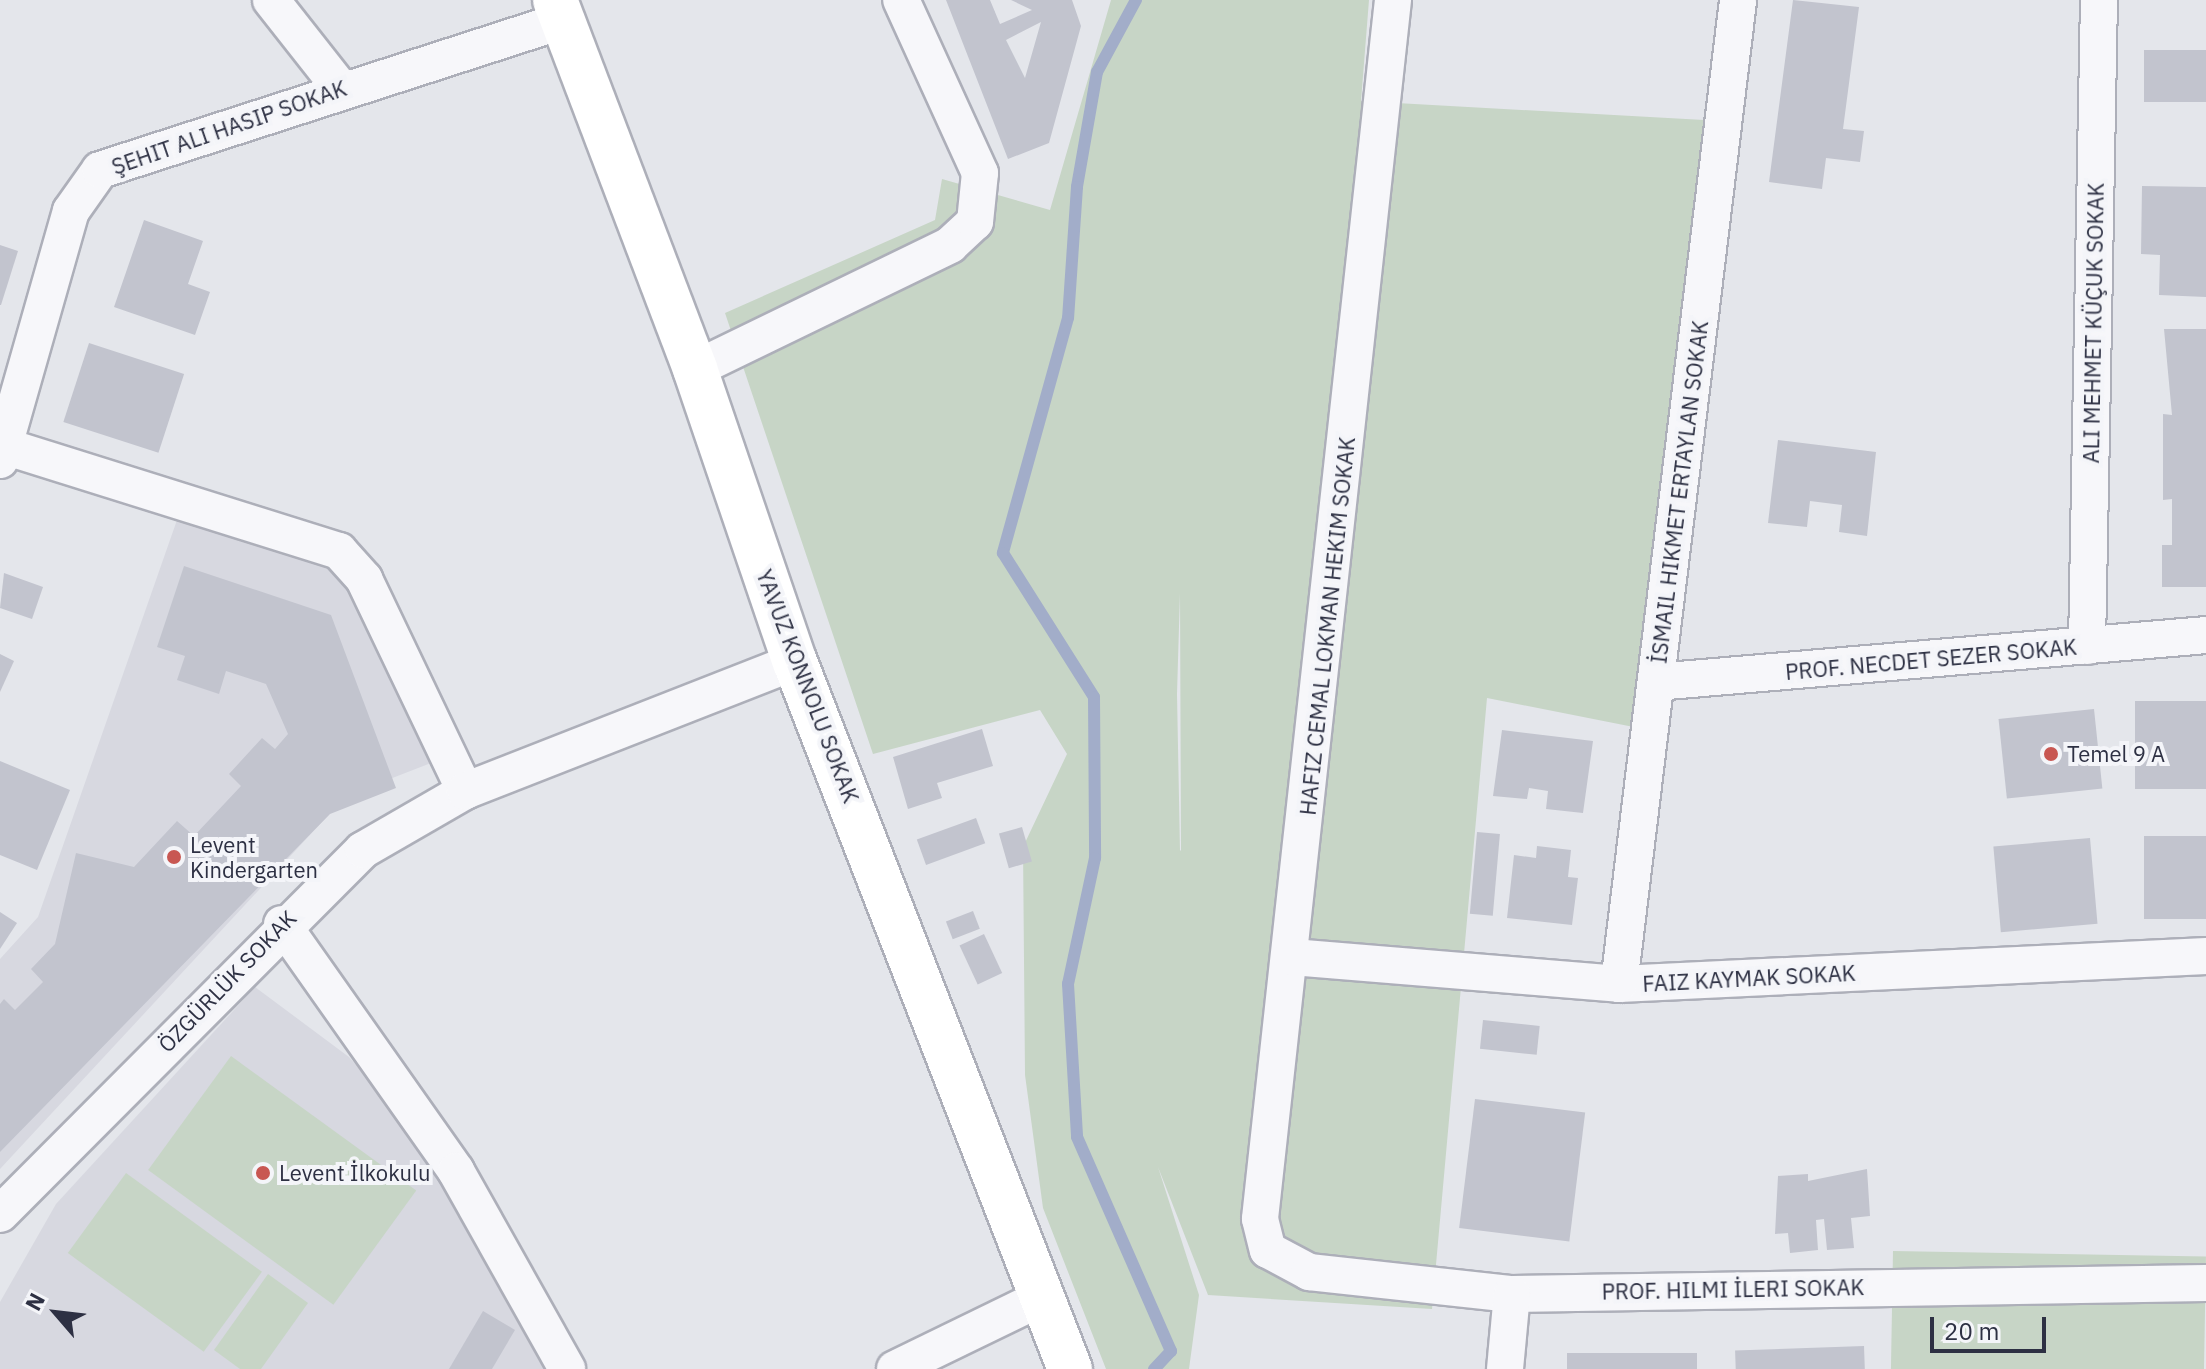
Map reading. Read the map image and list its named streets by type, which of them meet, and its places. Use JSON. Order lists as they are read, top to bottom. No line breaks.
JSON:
{"streets":{"street":["ŞEHIT ALI HASIP SOKAK","ALI MEHMET KÜÇUK SOKAK","İSMAIL HIKMET ERTAYLAN SOKAK","HAFIZ CEMAL LOKMAN HEKIM SOKAK","PROF. NECDET SEZER SOKAK","YAVUZ KONNOLU SOKAK","FAIZ KAYMAK SOKAK","ÖZGÜRLÜK SOKAK","PROF. HILMI İLERI SOKAK"]},"crossings":[["ŞEHIT ALI HASIP SOKAK","YAVUZ KONNOLU SOKAK"],["ALI MEHMET KÜÇUK SOKAK","PROF. NECDET SEZER SOKAK"],["İSMAIL HIKMET ERTAYLAN SOKAK","PROF. NECDET SEZER SOKAK"],["İSMAIL HIKMET ERTAYLAN SOKAK","FAIZ KAYMAK SOKAK"],["HAFIZ CEMAL LOKMAN HEKIM SOKAK","FAIZ KAYMAK SOKAK"],["HAFIZ CEMAL LOKMAN HEKIM SOKAK","PROF. HILMI İLERI SOKAK"],["YAVUZ KONNOLU SOKAK","ÖZGÜRLÜK SOKAK"]],"places":["Temel 9 A","Levent Kindergarten","Levent İlkokulu"],"scale_bar":"20 m","north":"top left"}
